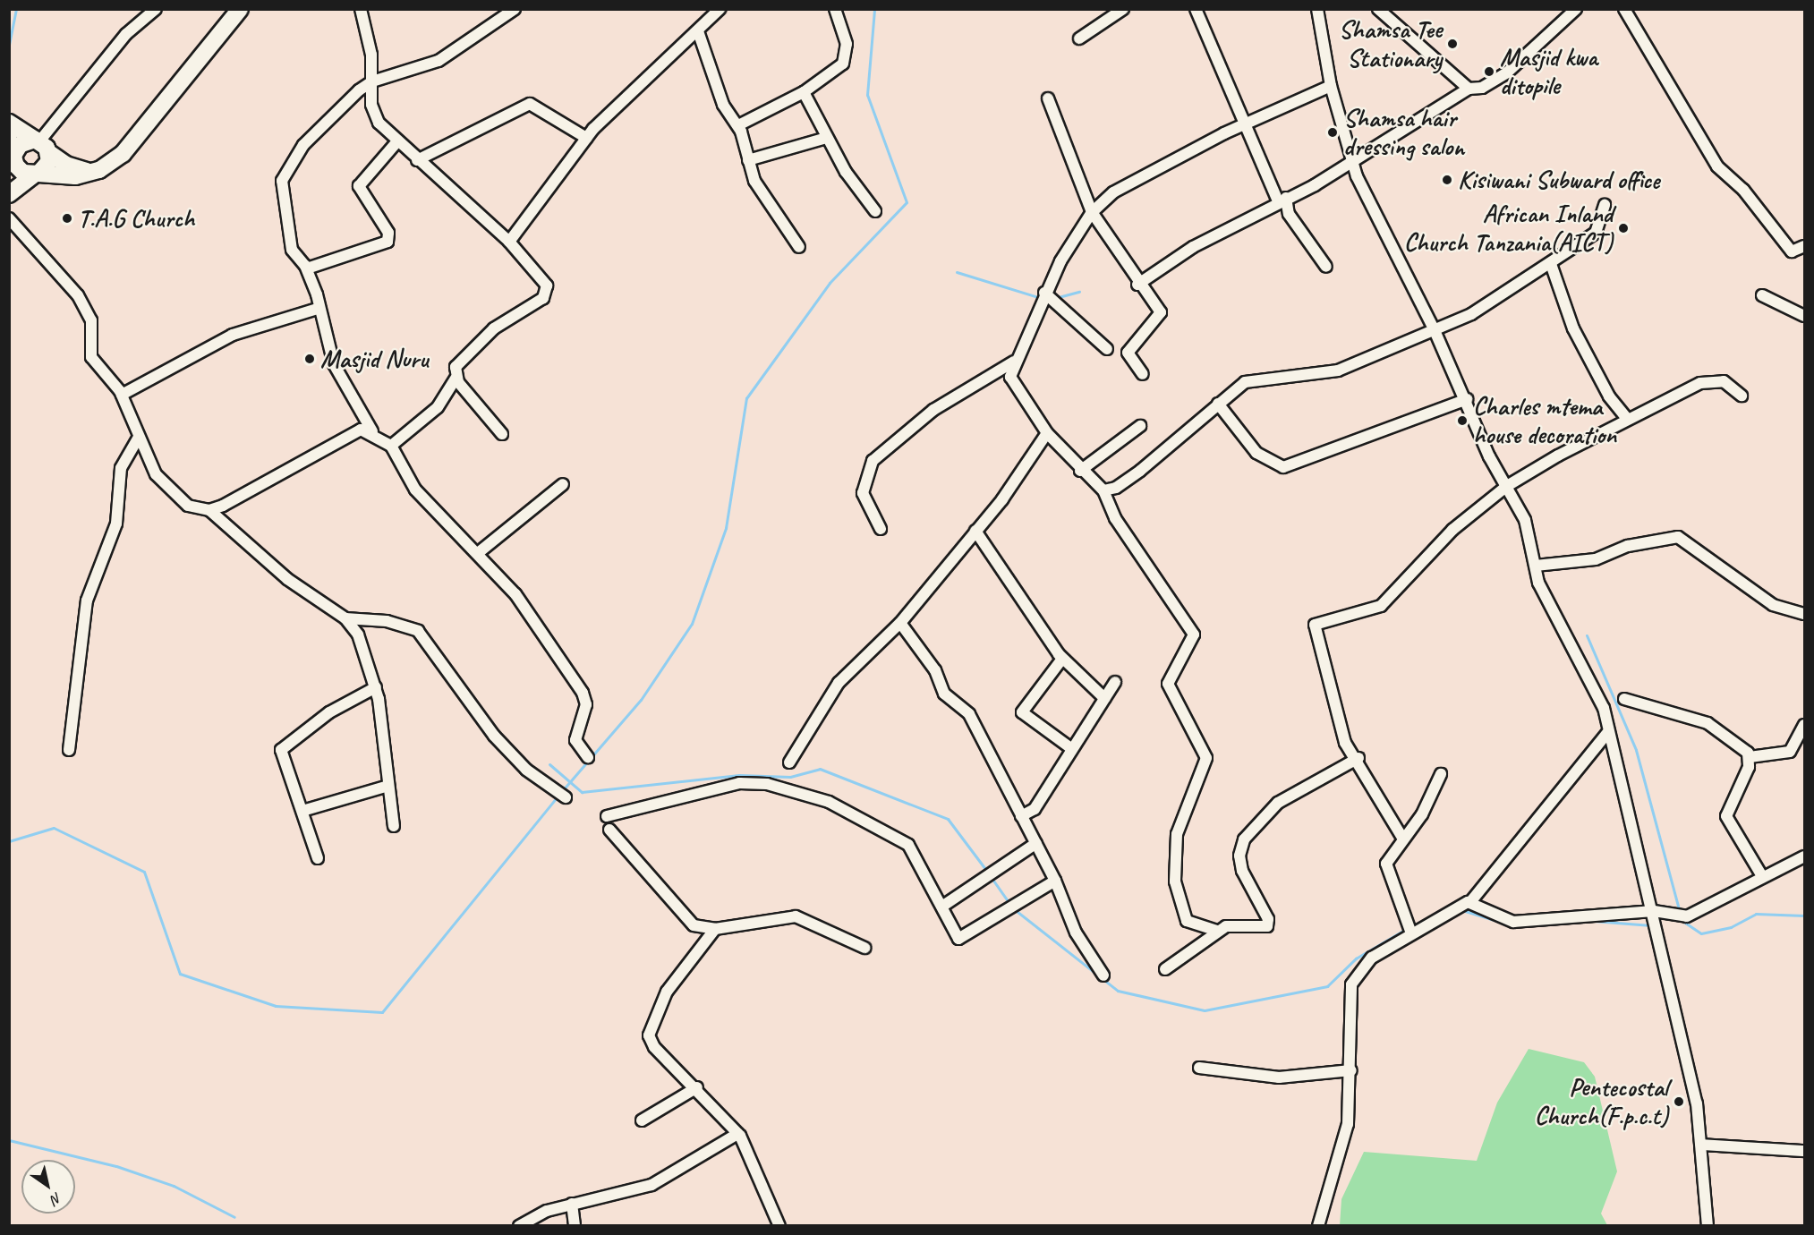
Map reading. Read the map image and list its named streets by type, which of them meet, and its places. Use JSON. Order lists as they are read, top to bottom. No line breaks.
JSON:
{"places":["Shamsa Tee Stationary","Masjid kwa ditopile","Shamsa hair dressing salon","Kisiwani Subward office","T.A.G Church","African Inland Church Tanzania(AICT)","Masjid Nuru","Charles mtema house decoration","Pentecostal Church(F.p.c.t)"],"north":"bottom right"}
